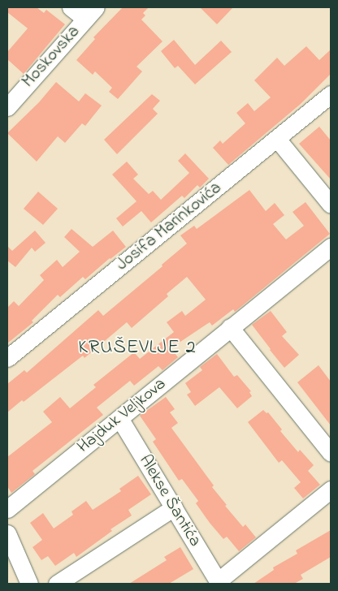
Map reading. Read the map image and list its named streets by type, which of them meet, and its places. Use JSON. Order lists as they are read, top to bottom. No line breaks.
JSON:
{"streets":{"street":["Moskovska","Josifa Marinkovića","Hajduk Veljkova","Alekse Šantića"]},"crossings":[["Hajduk Veljkova","Alekse Šantića"]],"districts":["KRUŠEVLJE 2"]}
